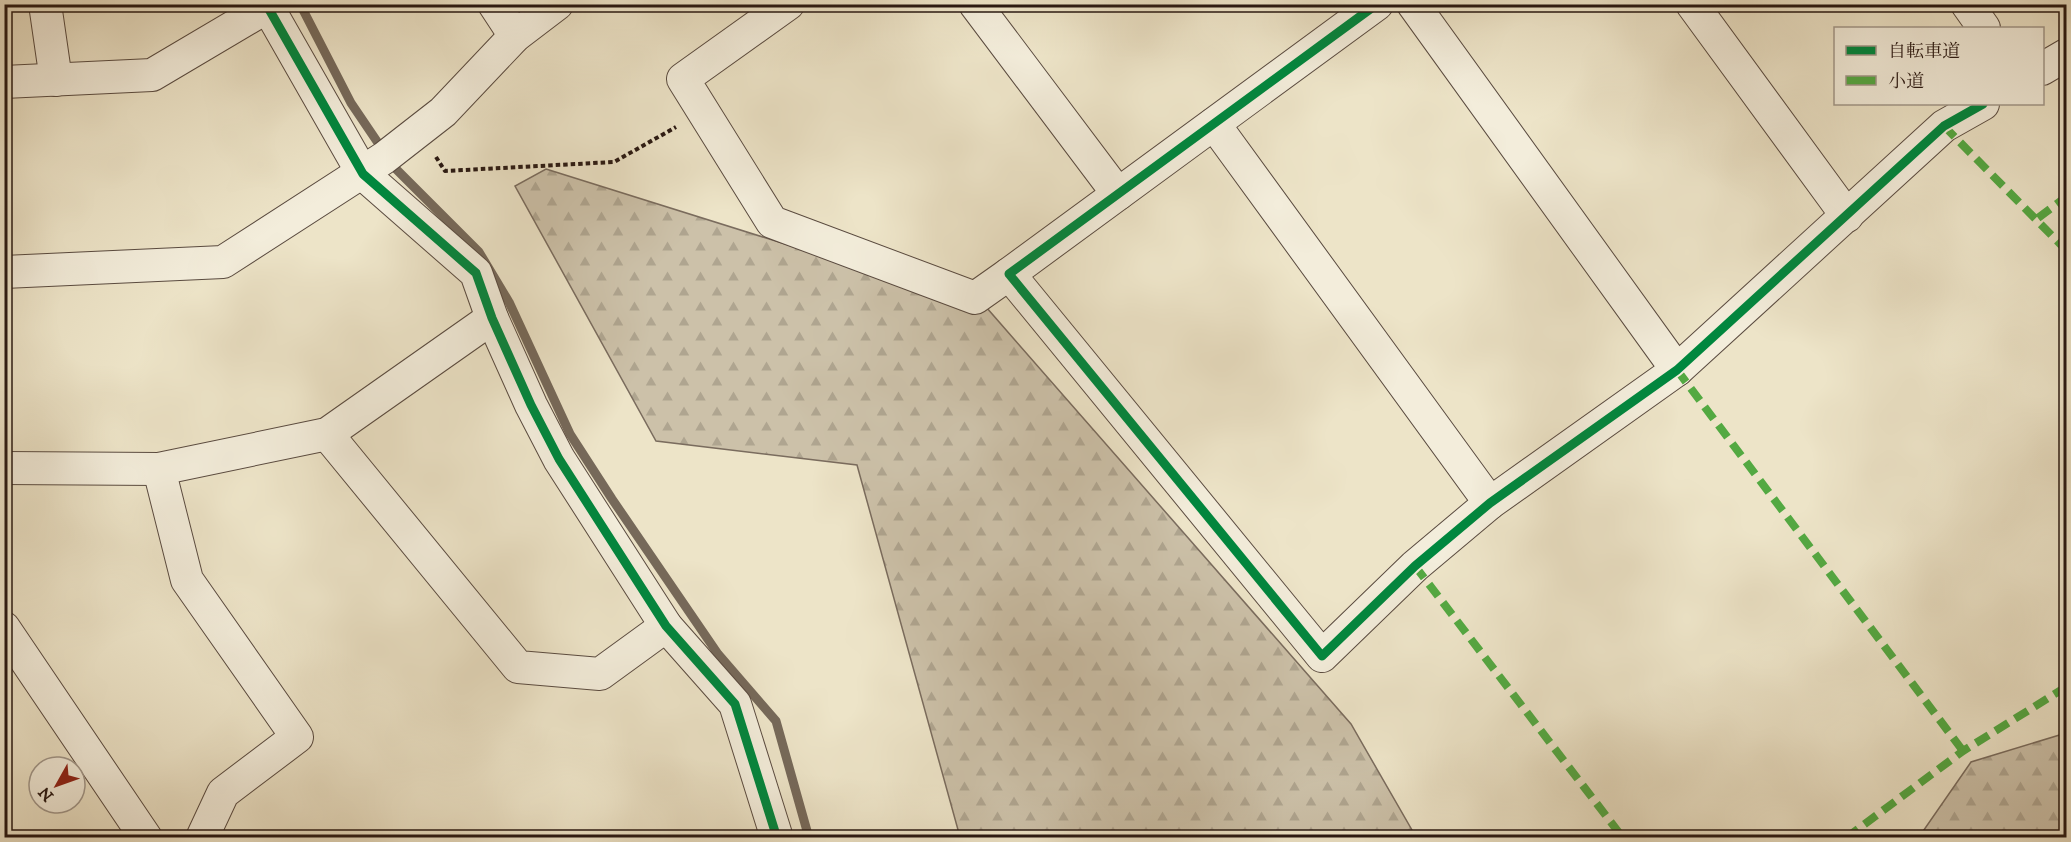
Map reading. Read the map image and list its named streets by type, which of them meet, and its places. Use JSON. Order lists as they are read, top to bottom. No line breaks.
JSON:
{"legend":["自転車道","小道"],"north":"bottom left"}
